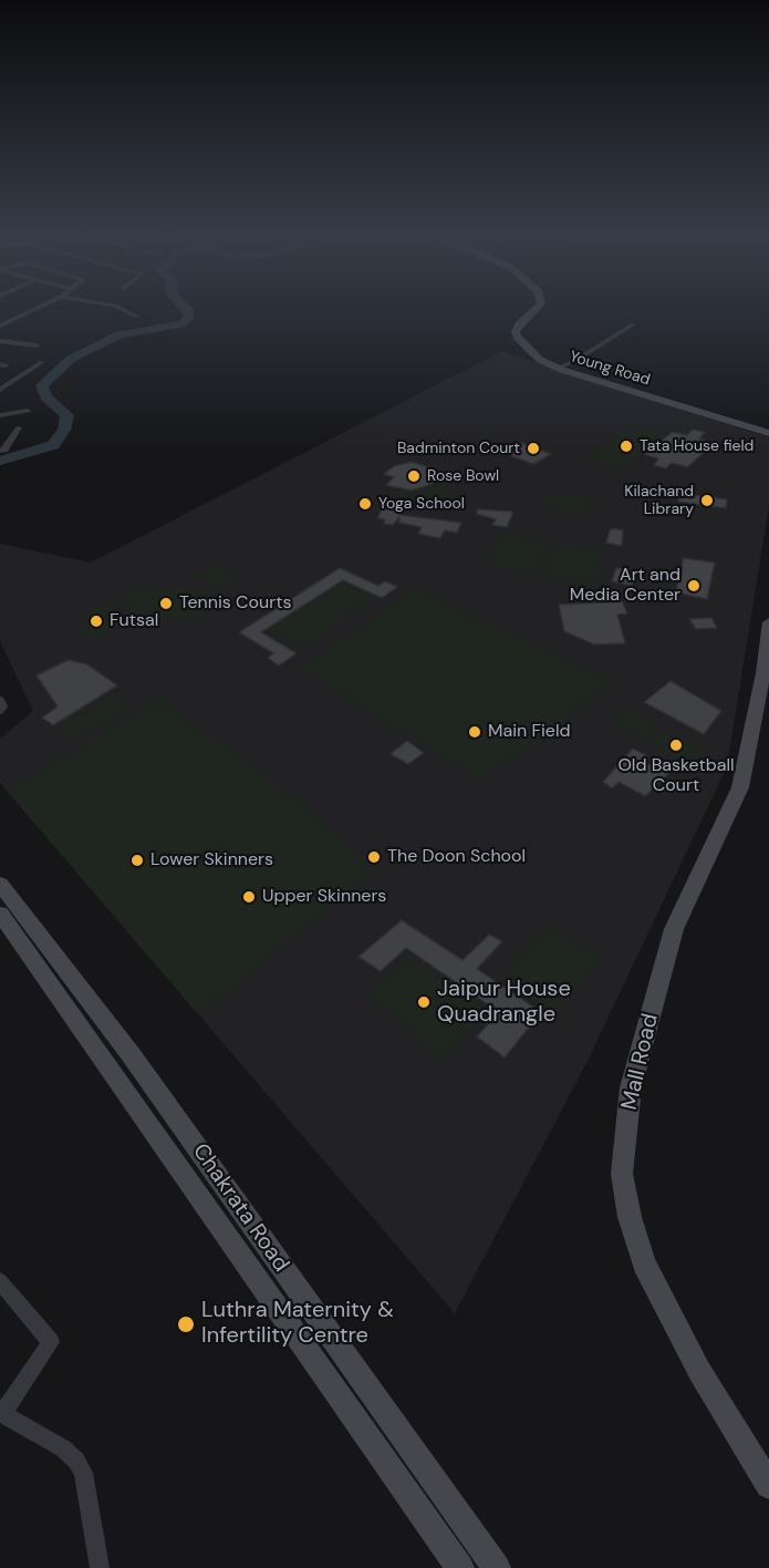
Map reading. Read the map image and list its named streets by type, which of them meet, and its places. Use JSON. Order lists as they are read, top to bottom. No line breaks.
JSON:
{"streets":{"street":["Young Road","Mall Road","Chakrata Road"]},"places":["Tata House field","Badminton Court","Rose Bowl","Kilachand Library","Yoga School","Art and Media Center","Tennis Courts","Futsal","Main Field","Old Basketball Court","The Doon School","Lower Skinners","Upper Skinners","Jaipur House Quadrangle","Luthra Maternity & Infertility Centre"]}
